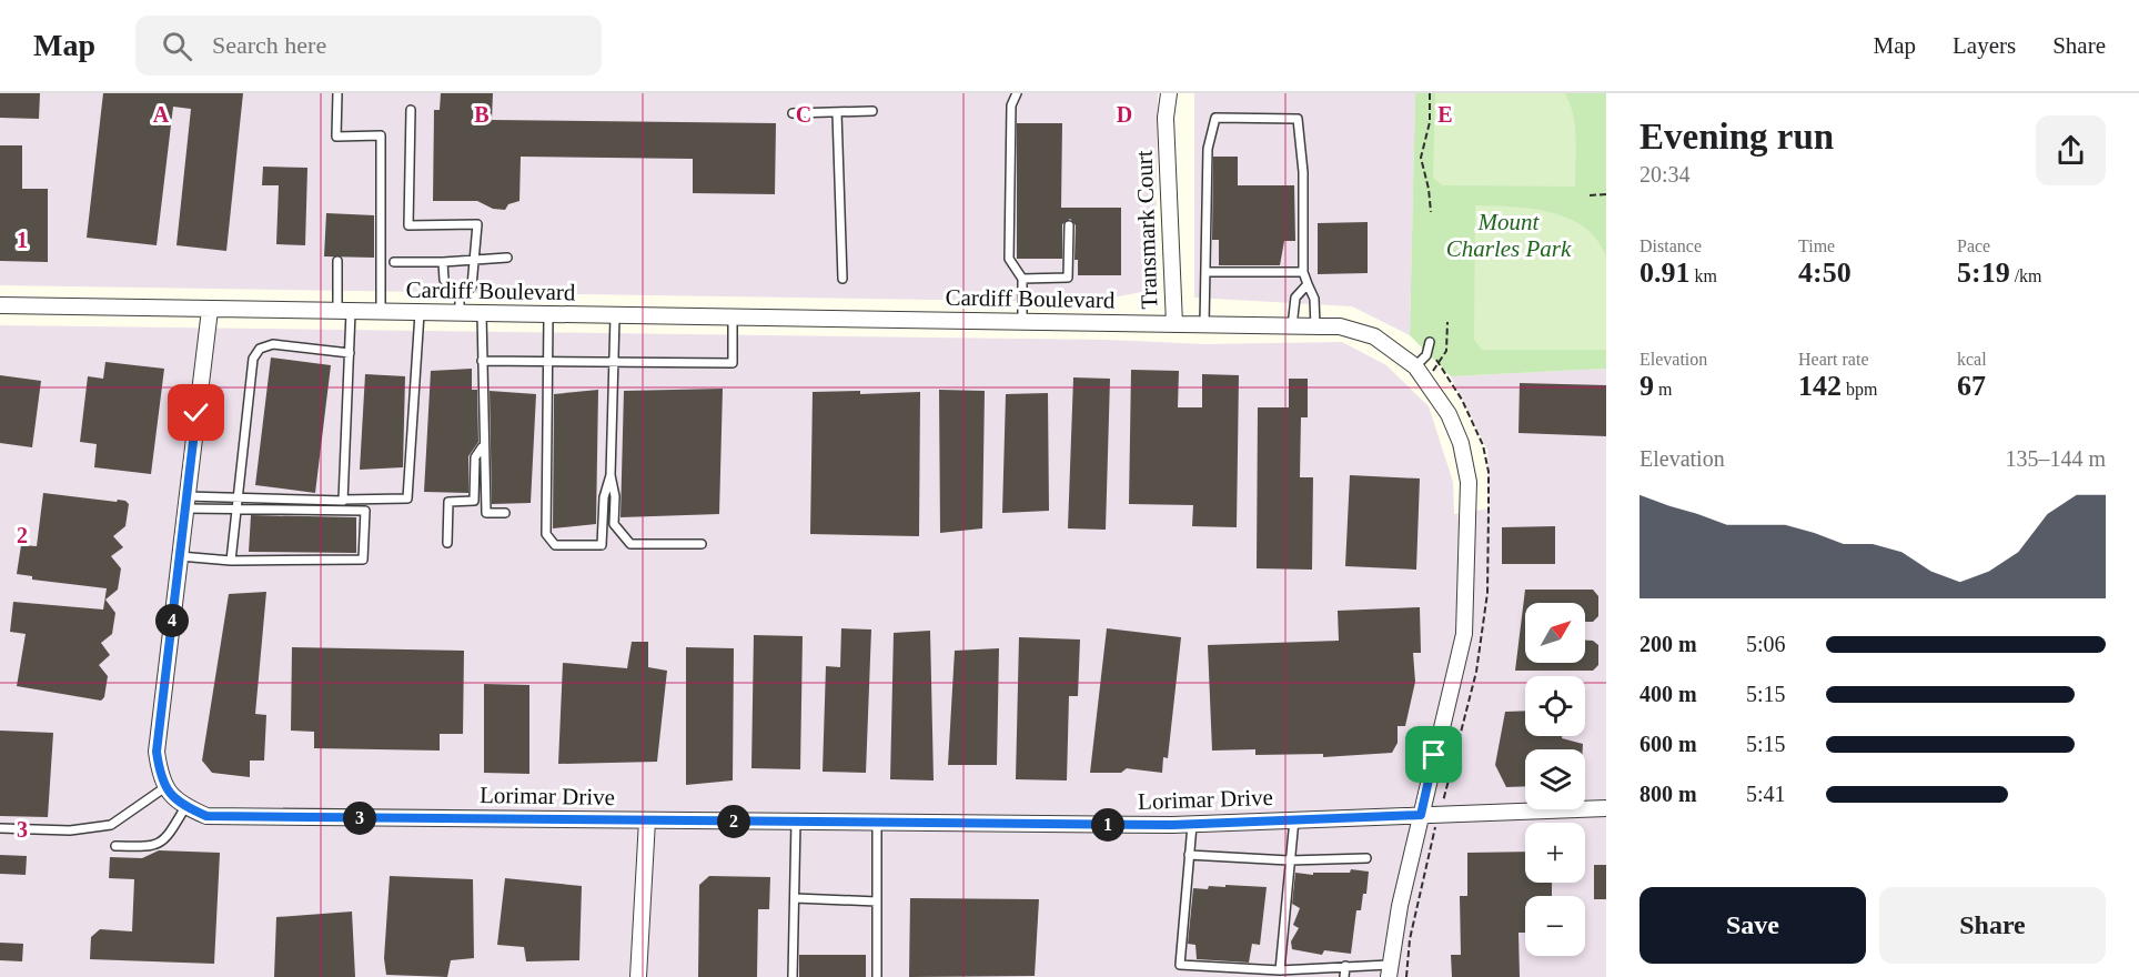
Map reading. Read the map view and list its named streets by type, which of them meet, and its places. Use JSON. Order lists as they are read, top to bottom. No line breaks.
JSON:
{"streets":{"street":["Transmark Court","Cardiff Boulevard","Lorimar Drive"]},"crossings":[["Transmark Court","Cardiff Boulevard"],["Cardiff Boulevard","Lorimar Drive"]],"parks":["Mount Charles Park"],"north":"top right","page":{"header":"Map","search":"Search here","nav":["Map","Layers","Share"],"heading":["Evening run","20:34"],"stats":[["Distance","0.91 km"],["Time","4:50"],["Pace","5:19 /km"],["Elevation","9 m"],["Heart rate","142 bpm"],["kcal","67"]],"chart":["Elevation","135–144 m"],"map_buttons":["+","−"],"pins":["4","3","2","1"],"list":[{"name":"200 m","note":"5:06"},{"name":"400 m","note":"5:15"},{"name":"600 m","note":"5:15"},{"name":"800 m","note":"5:41"}],"buttons":["Save","Share"]},"grid":{"columns":["A","B","C","D","E"],"rows":["1","2","3"]}}
